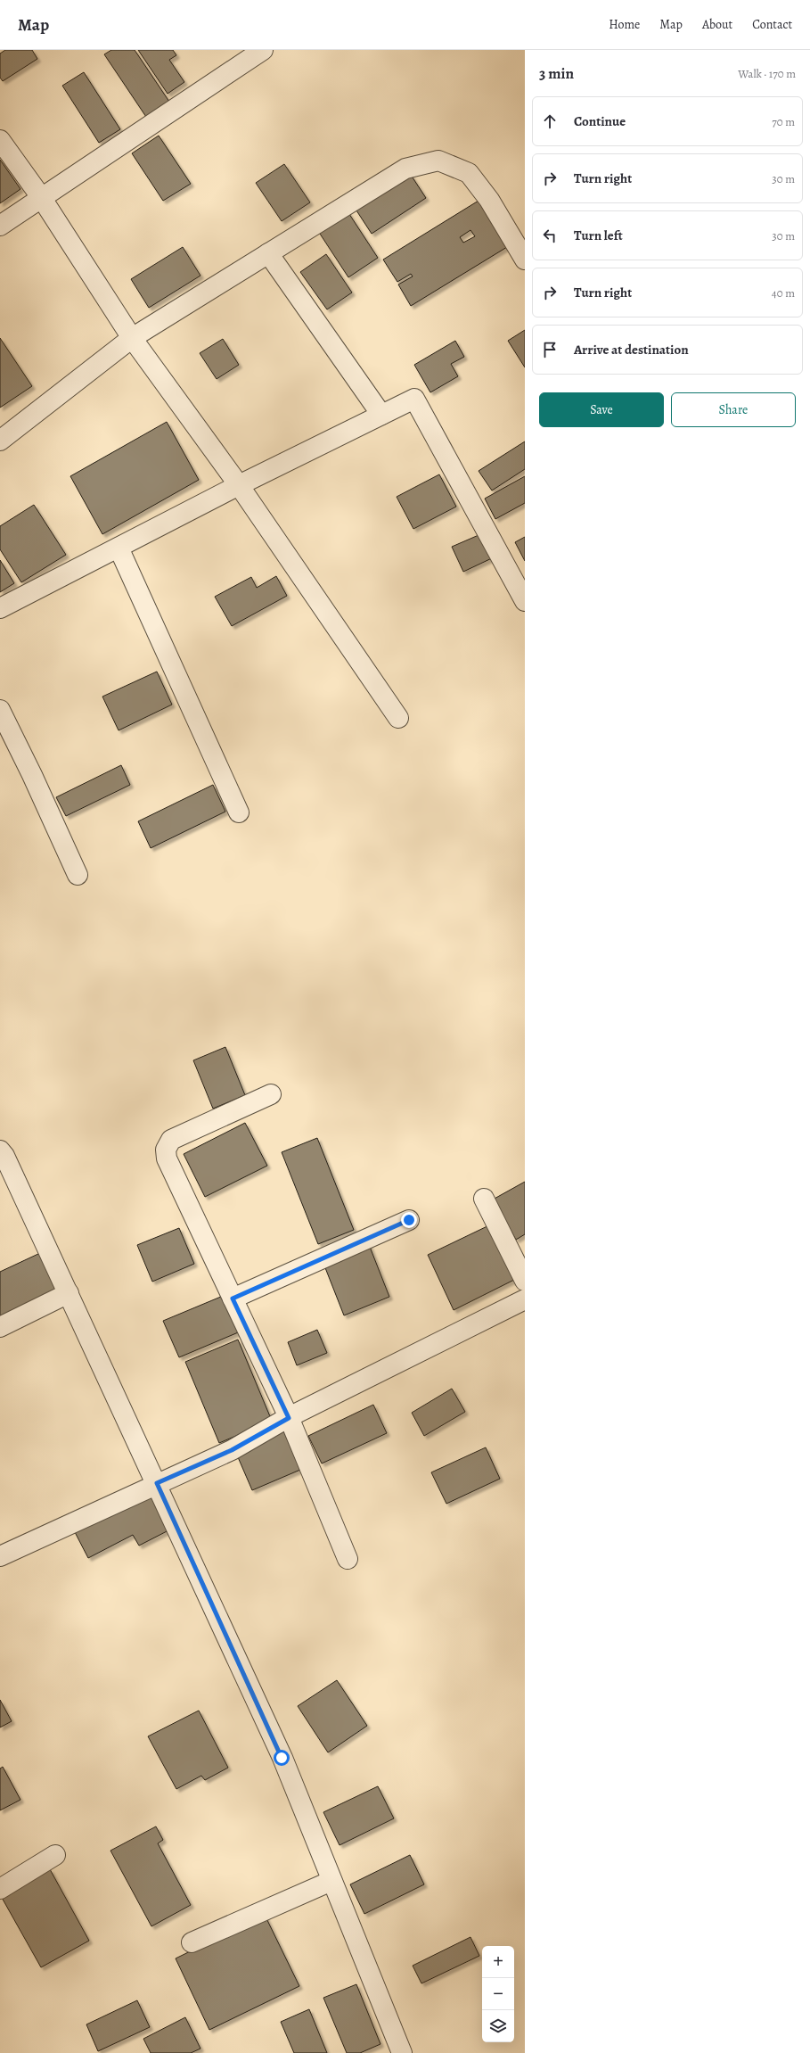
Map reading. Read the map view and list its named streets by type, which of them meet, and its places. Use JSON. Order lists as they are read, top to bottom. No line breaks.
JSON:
{"page":{"header":"Map","nav":["Home","Map","About","Contact"],"heading":["3 min","Walk · 170 m"],"list":[["Continue","70 m"],["Turn right","30 m"],["Turn left","30 m"],["Turn right","40 m"],"Arrive at destination"],"buttons":["Save","Share"],"map_buttons":["+","−"]}}
